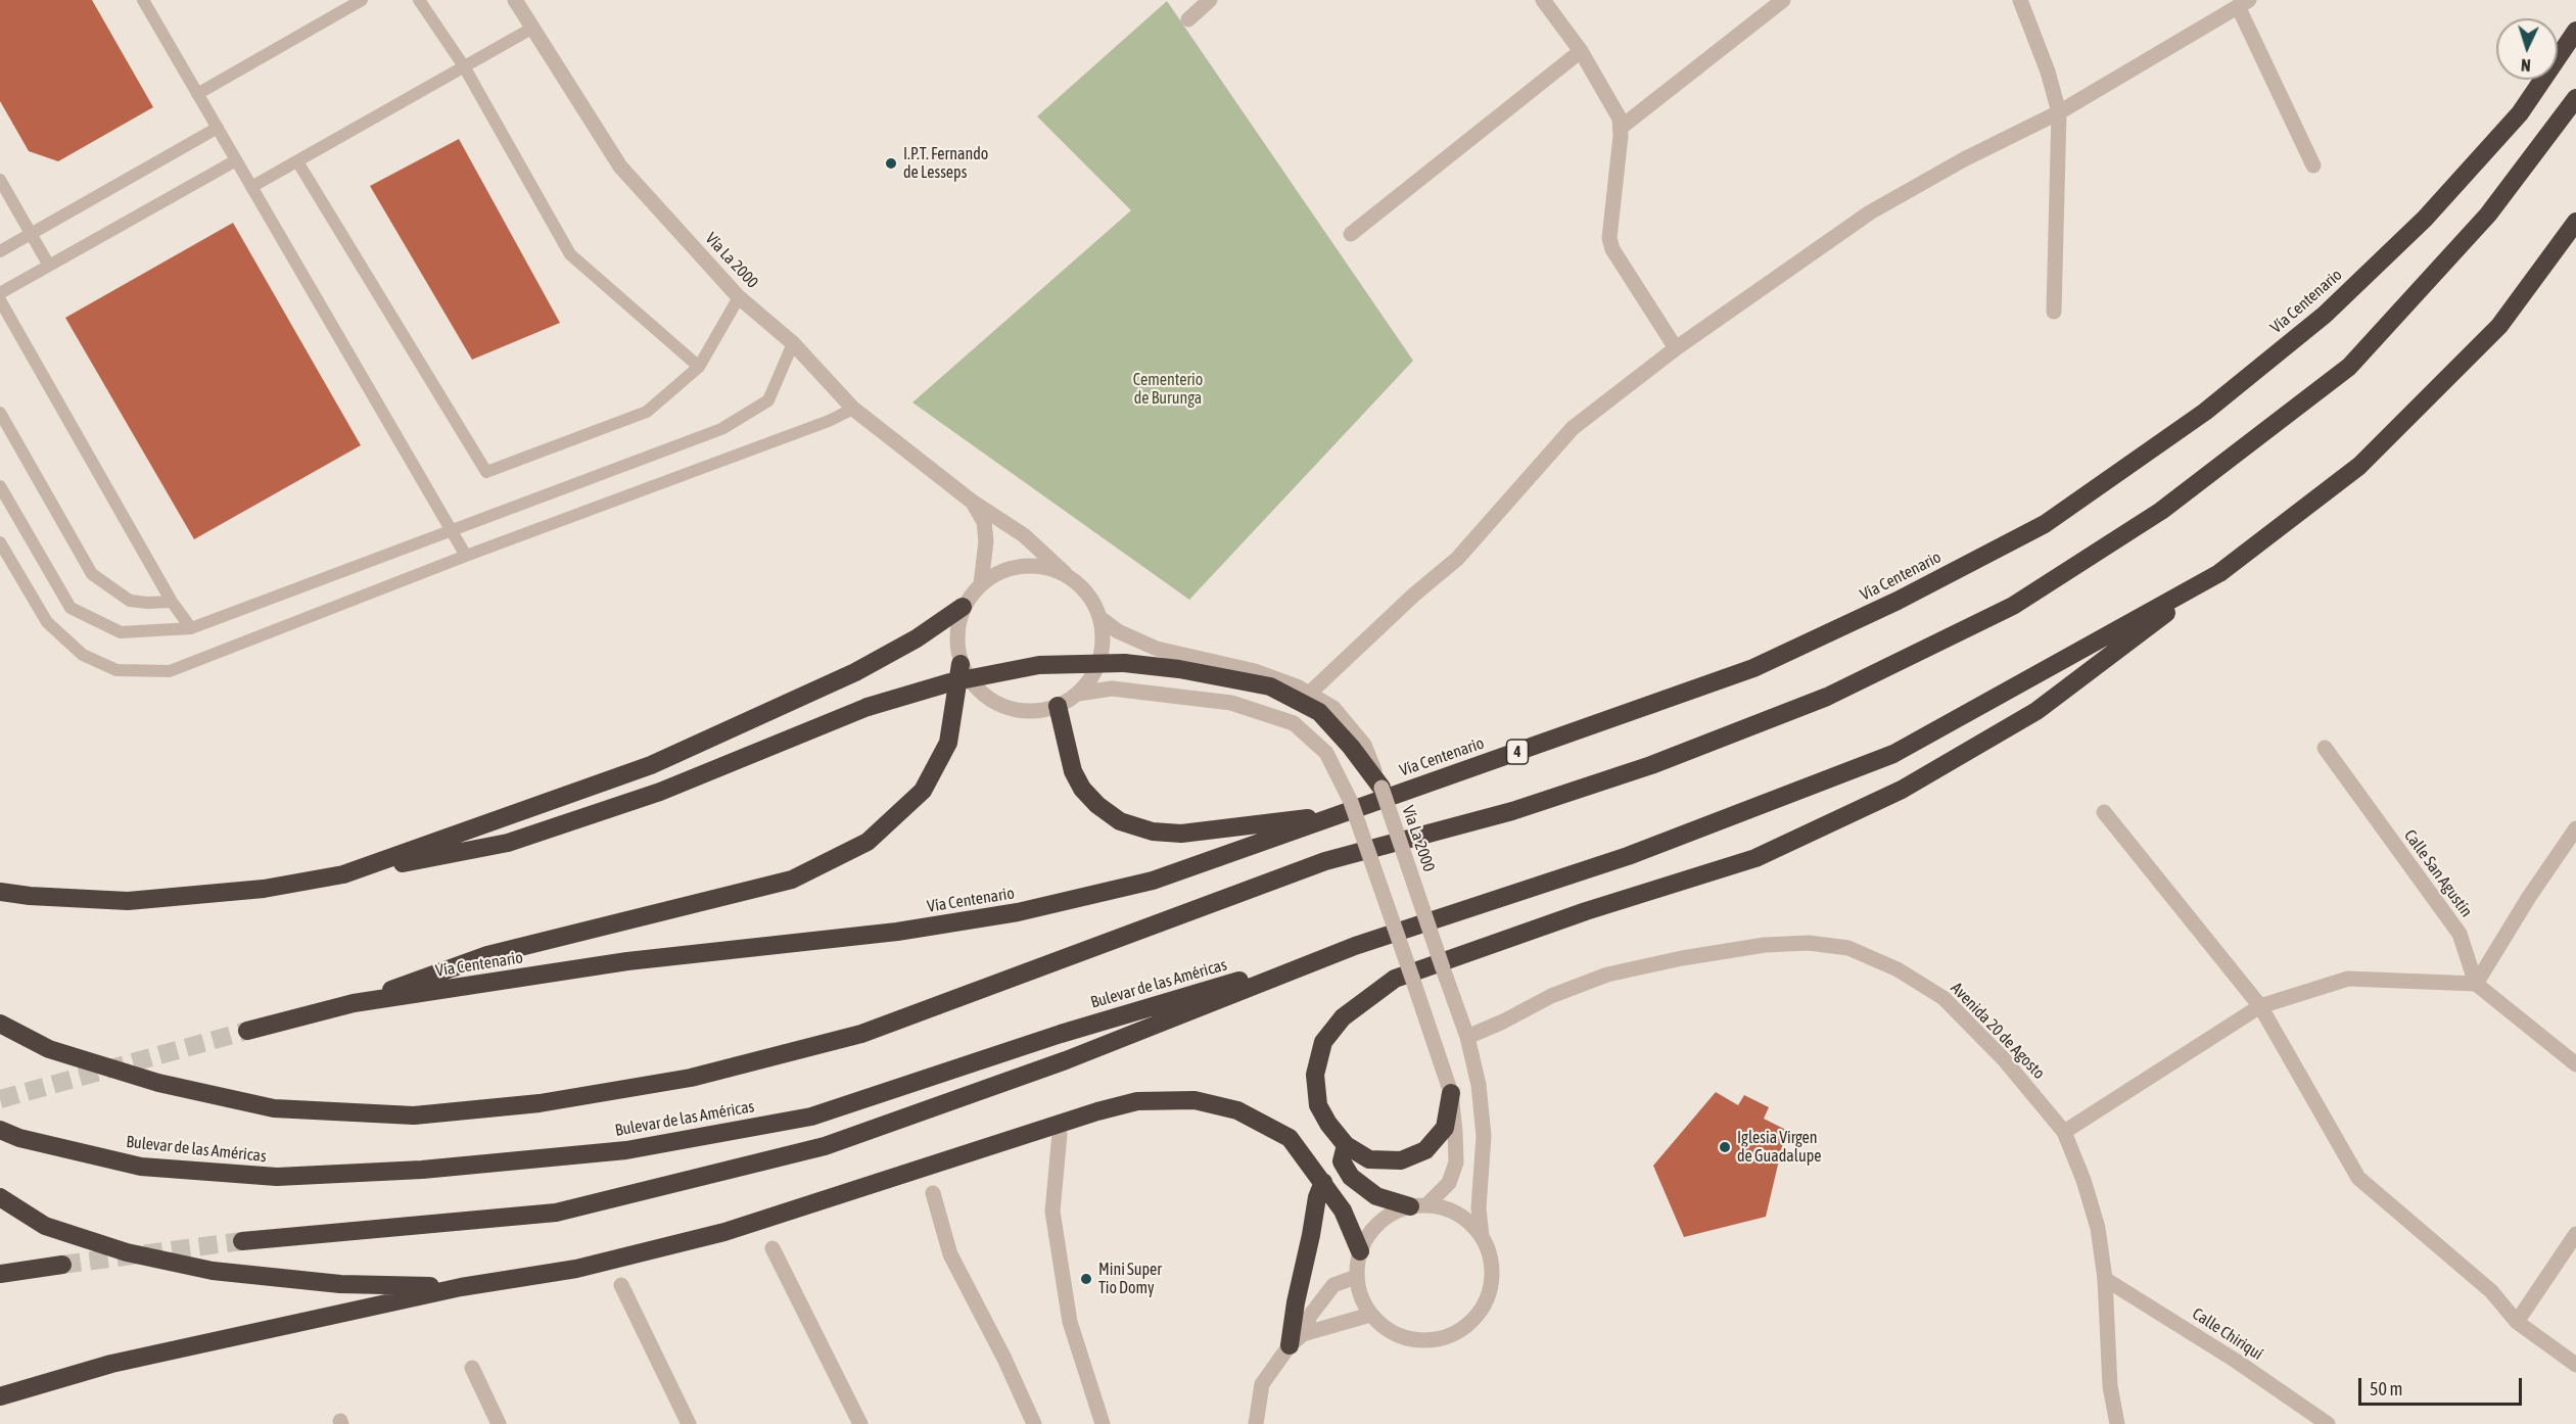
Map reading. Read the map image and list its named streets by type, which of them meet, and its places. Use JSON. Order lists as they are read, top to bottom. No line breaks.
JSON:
{"streets":{"highway":["Vía Centenario","4","Bulevar de las Américas"],"street":["Vía La 2000","Calle San Agustín","Avenida 20 de Agosto","Calle Chiriquí"]},"crossings":[["Vía La 2000","Avenida 20 de Agosto"],["Avenida 20 de Agosto","Calle Chiriquí"]],"parks":["Cementerio de Burunga"],"places":["I.P.T. Fernando de Lesseps","Iglesia Virgen de Guadalupe","Mini Super Tio Domy"],"scale_bar":"50 m","north":"bottom"}
